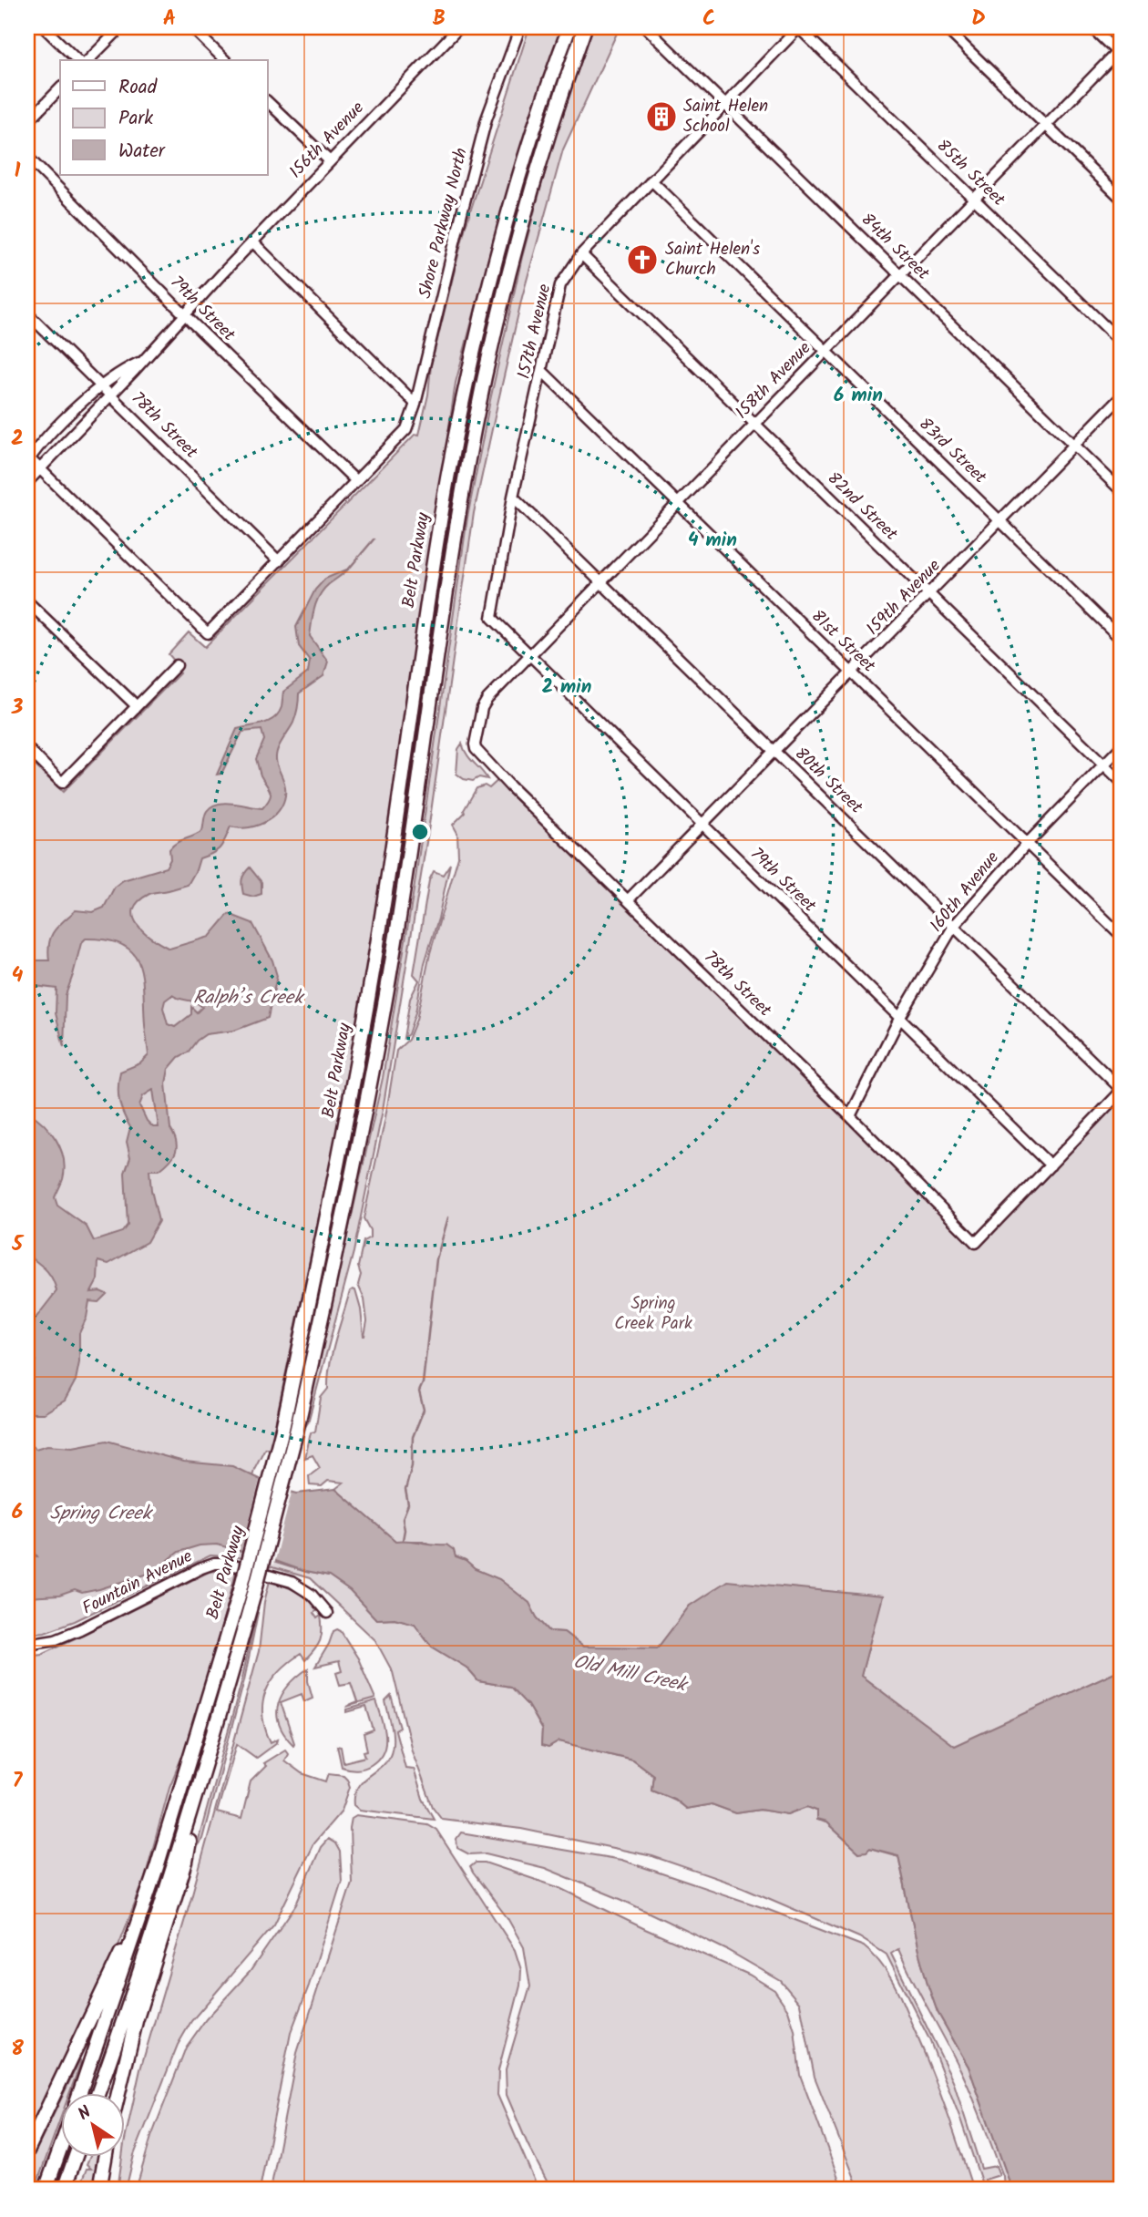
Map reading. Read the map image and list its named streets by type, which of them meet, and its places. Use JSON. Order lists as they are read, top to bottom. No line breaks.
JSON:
{"streets":{"highway":["Belt Parkway"],"street":["156th Avenue","85th Street","Shore Parkway North","84th Street","79th Street","157th Avenue","158th Avenue","78th Street","83rd Street","82nd Street","159th Avenue","81st Street","80th Street","160th Avenue","Fountain Avenue"]},"crossings":[["156th Avenue","79th Street"],["156th Avenue","78th Street"],["85th Street","157th Avenue"],["85th Street","158th Avenue"],["Shore Parkway North","79th Street"],["84th Street","157th Avenue"],["84th Street","158th Avenue"],["84th Street","159th Avenue"],["79th Street","157th Avenue"],["79th Street","158th Avenue"],["79th Street","78th Street"],["79th Street","159th Avenue"],["79th Street","160th Avenue"],["157th Avenue","83rd Street"],["157th Avenue","82nd Street"],["157th Avenue","81st Street"],["157th Avenue","80th Street"],["158th Avenue","78th Street"],["158th Avenue","83rd Street"],["158th Avenue","82nd Street"],["158th Avenue","81st Street"],["158th Avenue","80th Street"],["78th Street","159th Avenue"],["78th Street","160th Avenue"],["83rd Street","159th Avenue"],["82nd Street","159th Avenue"],["82nd Street","160th Avenue"],["159th Avenue","81st Street"],["159th Avenue","80th Street"],["81st Street","160th Avenue"],["80th Street","160th Avenue"]],"water":["Ralph’s Creek","Spring Creek","Old Mill Creek"],"parks":["Spring Creek Park"],"places":{"building":["Saint Helen School"],"church":["Saint Helen's Church"]},"legend":["Road","Park","Water"],"north":"top left","grid":{"columns":["A","B","C","D"],"rows":["1","2","3","4","5","6","7","8"]},"rings":["6 min","4 min","2 min"]}
